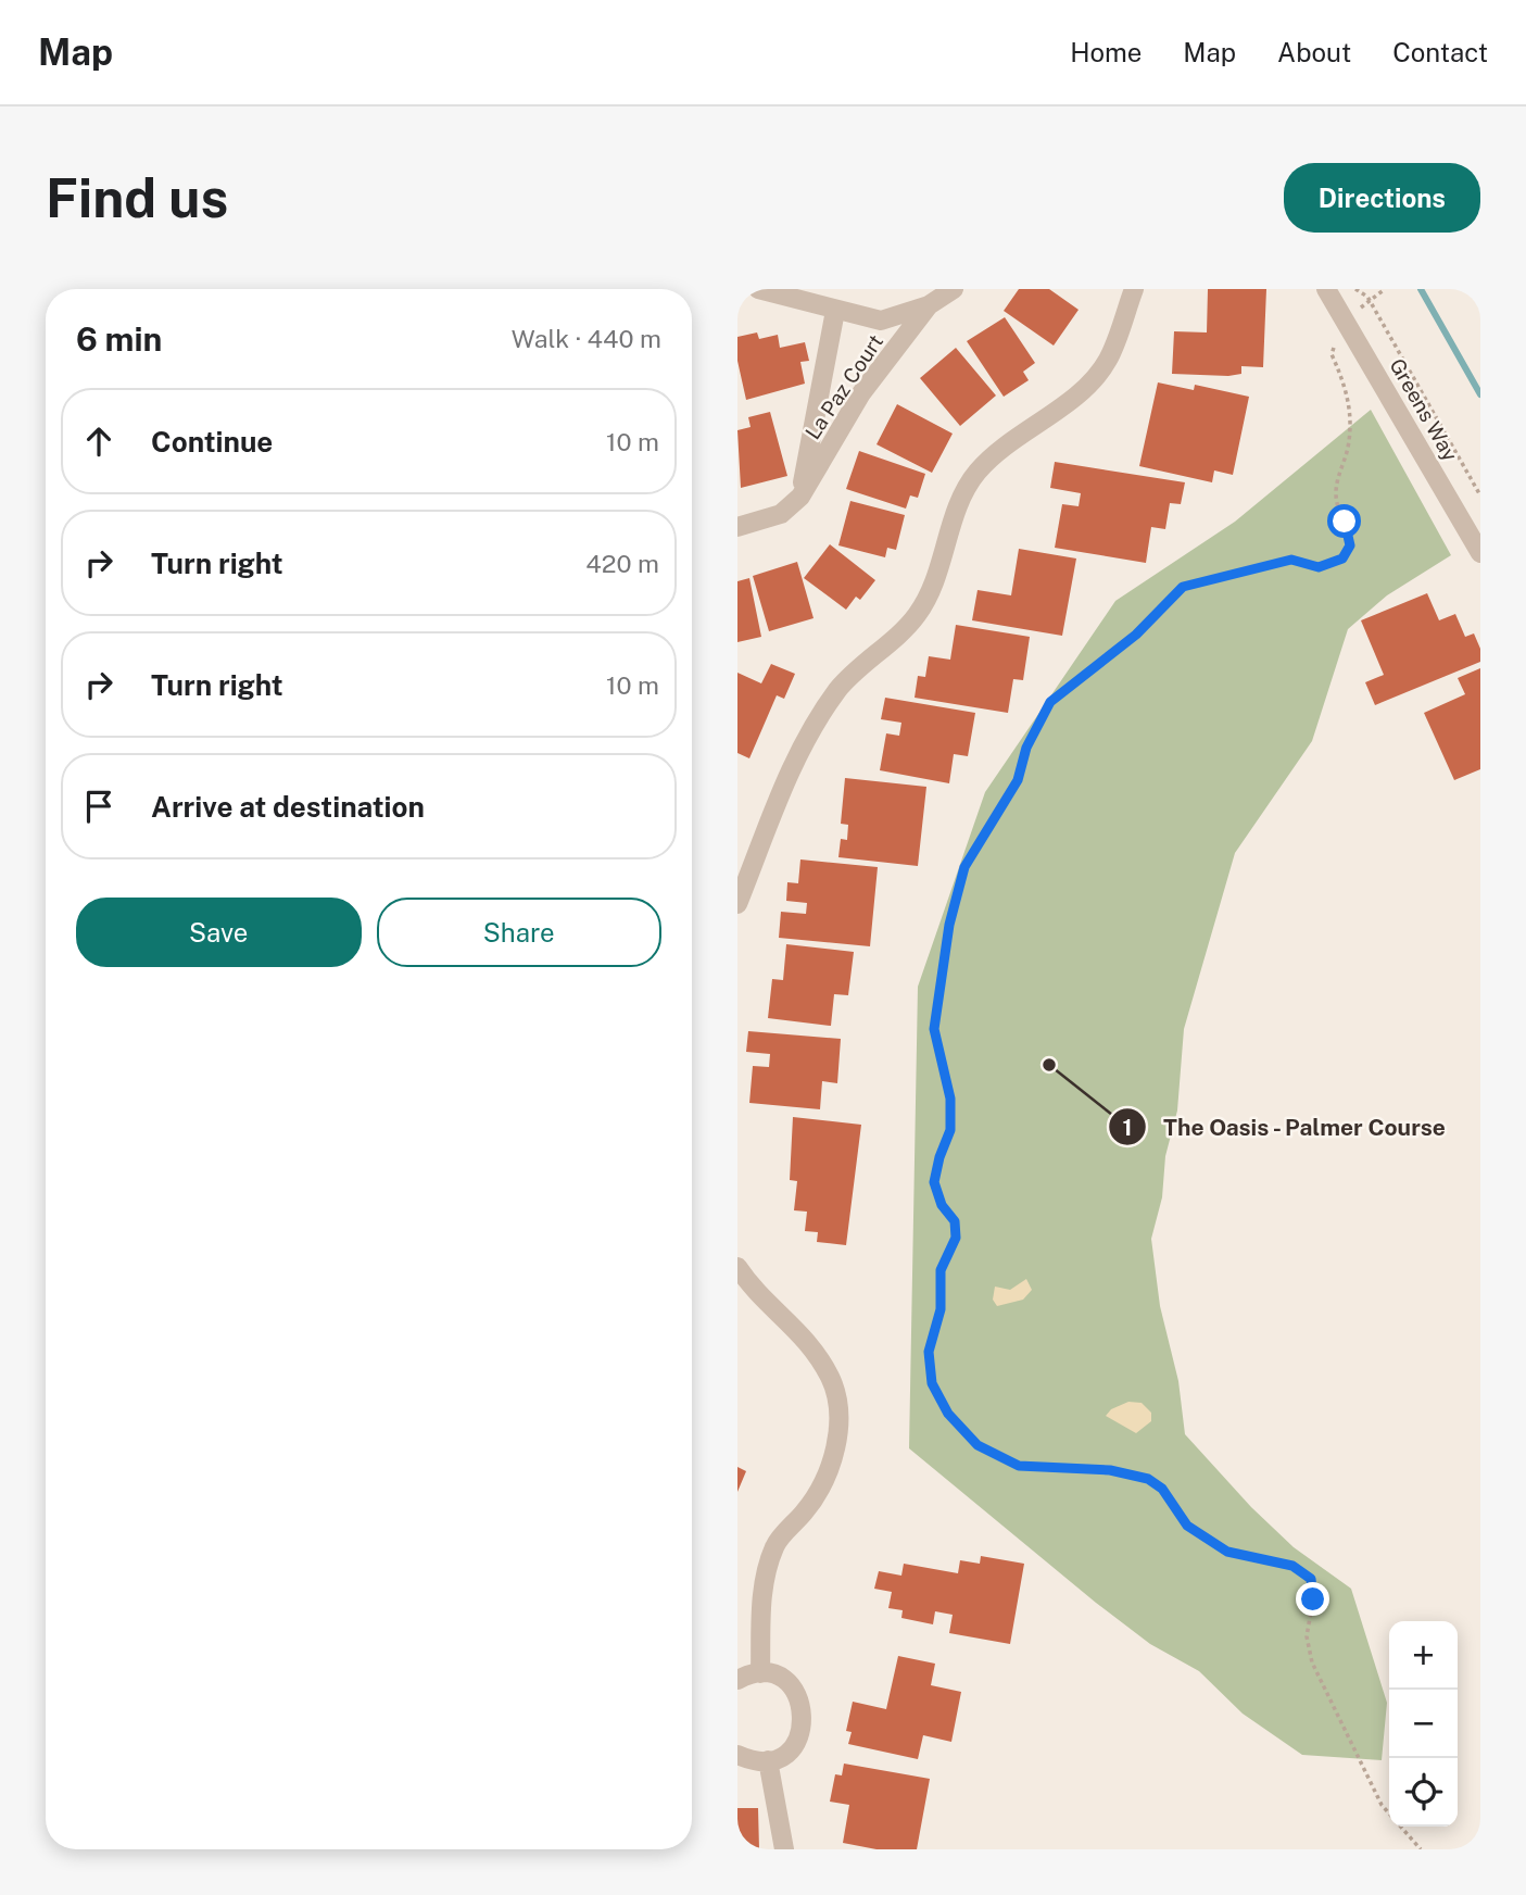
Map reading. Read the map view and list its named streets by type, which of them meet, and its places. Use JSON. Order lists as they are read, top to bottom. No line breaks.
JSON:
{"streets":{"street":["La Paz Court","Greens Way"]},"places":["The Oasis - Palmer Course"],"page":{"header":"Map","nav":["Home","Map","About","Contact"],"buttons":["Directions",["Save","Share"]],"title":"Find us","heading":["6 min","Walk · 440 m"],"list":[["Continue","10 m"],["Turn right","420 m"],["Turn right","10 m"],"Arrive at destination"],"map_buttons":["+","−"]}}
